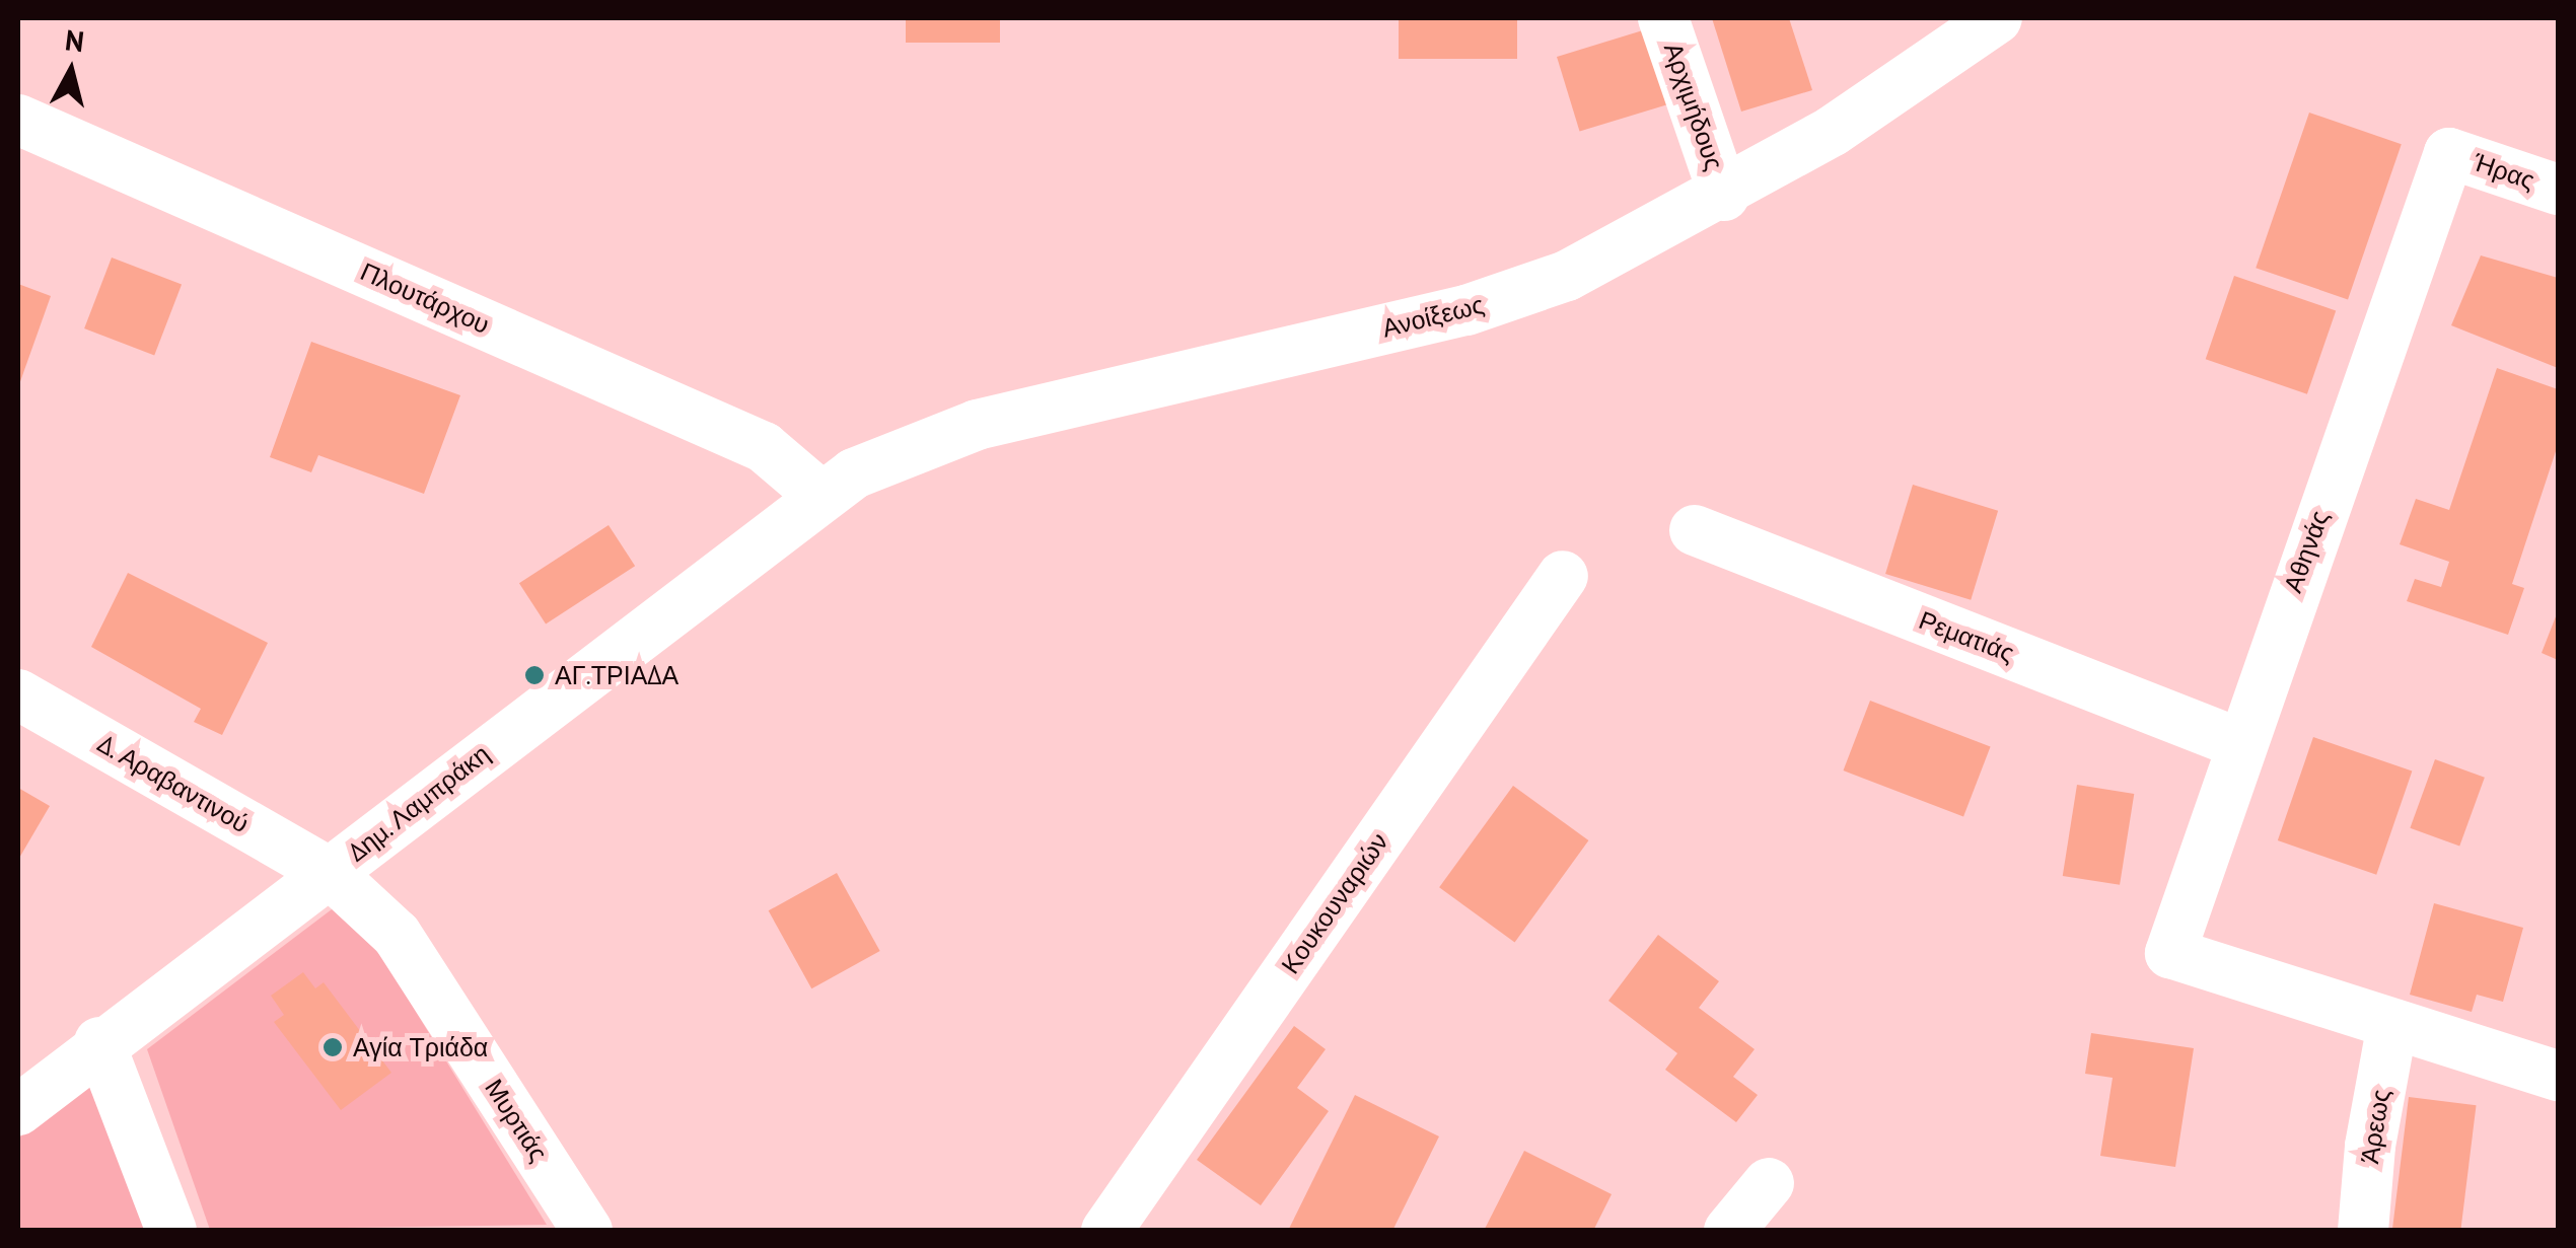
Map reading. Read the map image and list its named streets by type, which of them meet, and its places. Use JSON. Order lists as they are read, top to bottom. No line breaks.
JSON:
{"streets":{"street":["Αρχιμήδους","Ήρας","Πλουτάρχου","Ανοίξεως","Αθηνάς","Ρεματιάς","Δ. Αραβαντινού","Δημ. Λαμπράκη","Κουκουναριών","Μυρτιάς","Άρεως"]},"crossings":[["Αρχιμήδους","Ανοίξεως"],["Ήρας","Αθηνάς"],["Πλουτάρχου","Ανοίξεως"],["Πλουτάρχου","Δημ. Λαμπράκη"],["Ανοίξεως","Δημ. Λαμπράκη"],["Αθηνάς","Ρεματιάς"],["Αθηνάς","Άρεως"],["Δ. Αραβαντινού","Δημ. Λαμπράκη"],["Δ. Αραβαντινού","Μυρτιάς"],["Δημ. Λαμπράκη","Μυρτιάς"]],"places":["ΑΓ.ΤΡΙΑΔΑ","Αγία Τριάδα"],"north":"top"}
